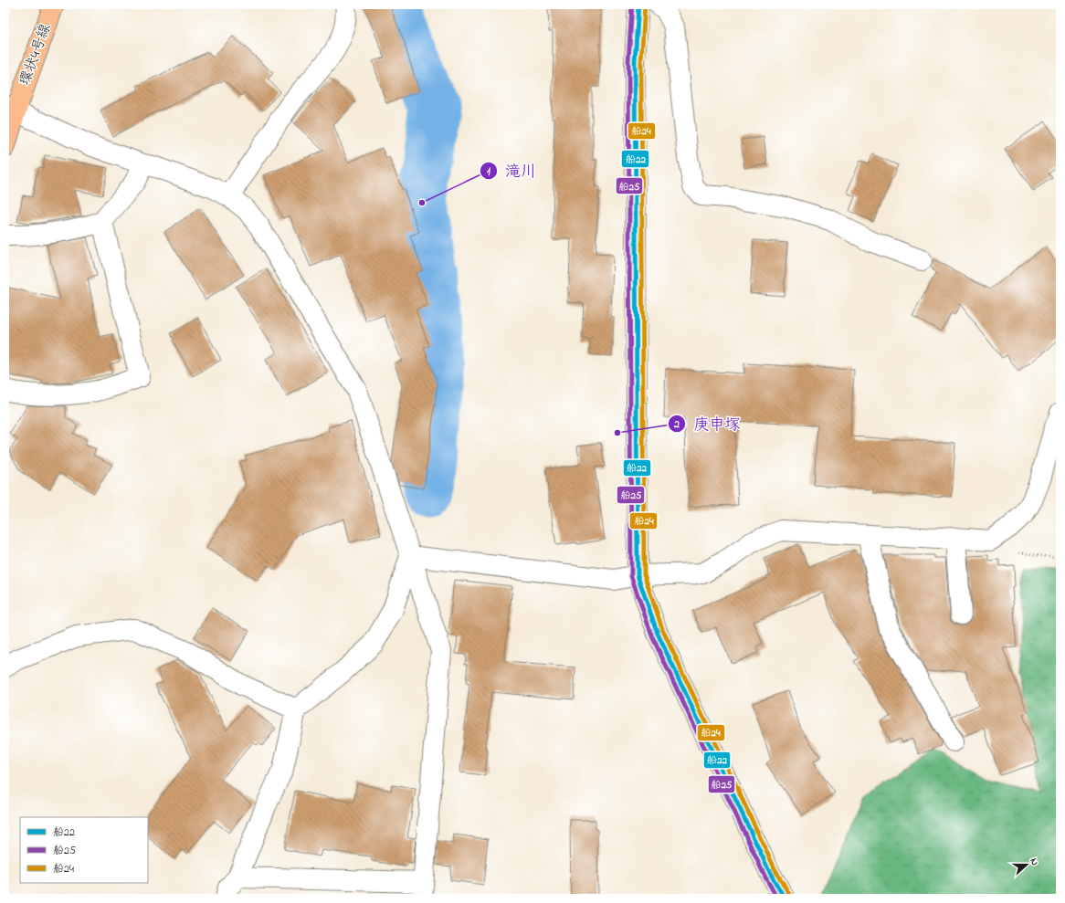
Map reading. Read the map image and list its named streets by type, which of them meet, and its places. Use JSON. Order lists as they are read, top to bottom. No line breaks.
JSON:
{"streets":{"main road":["環状4号線"]},"places":["滝川","庚申塚"],"lines":["transit line 船22","transit line 船25","transit line 船24"],"legend":["船22","船25","船24"],"north":"right"}
